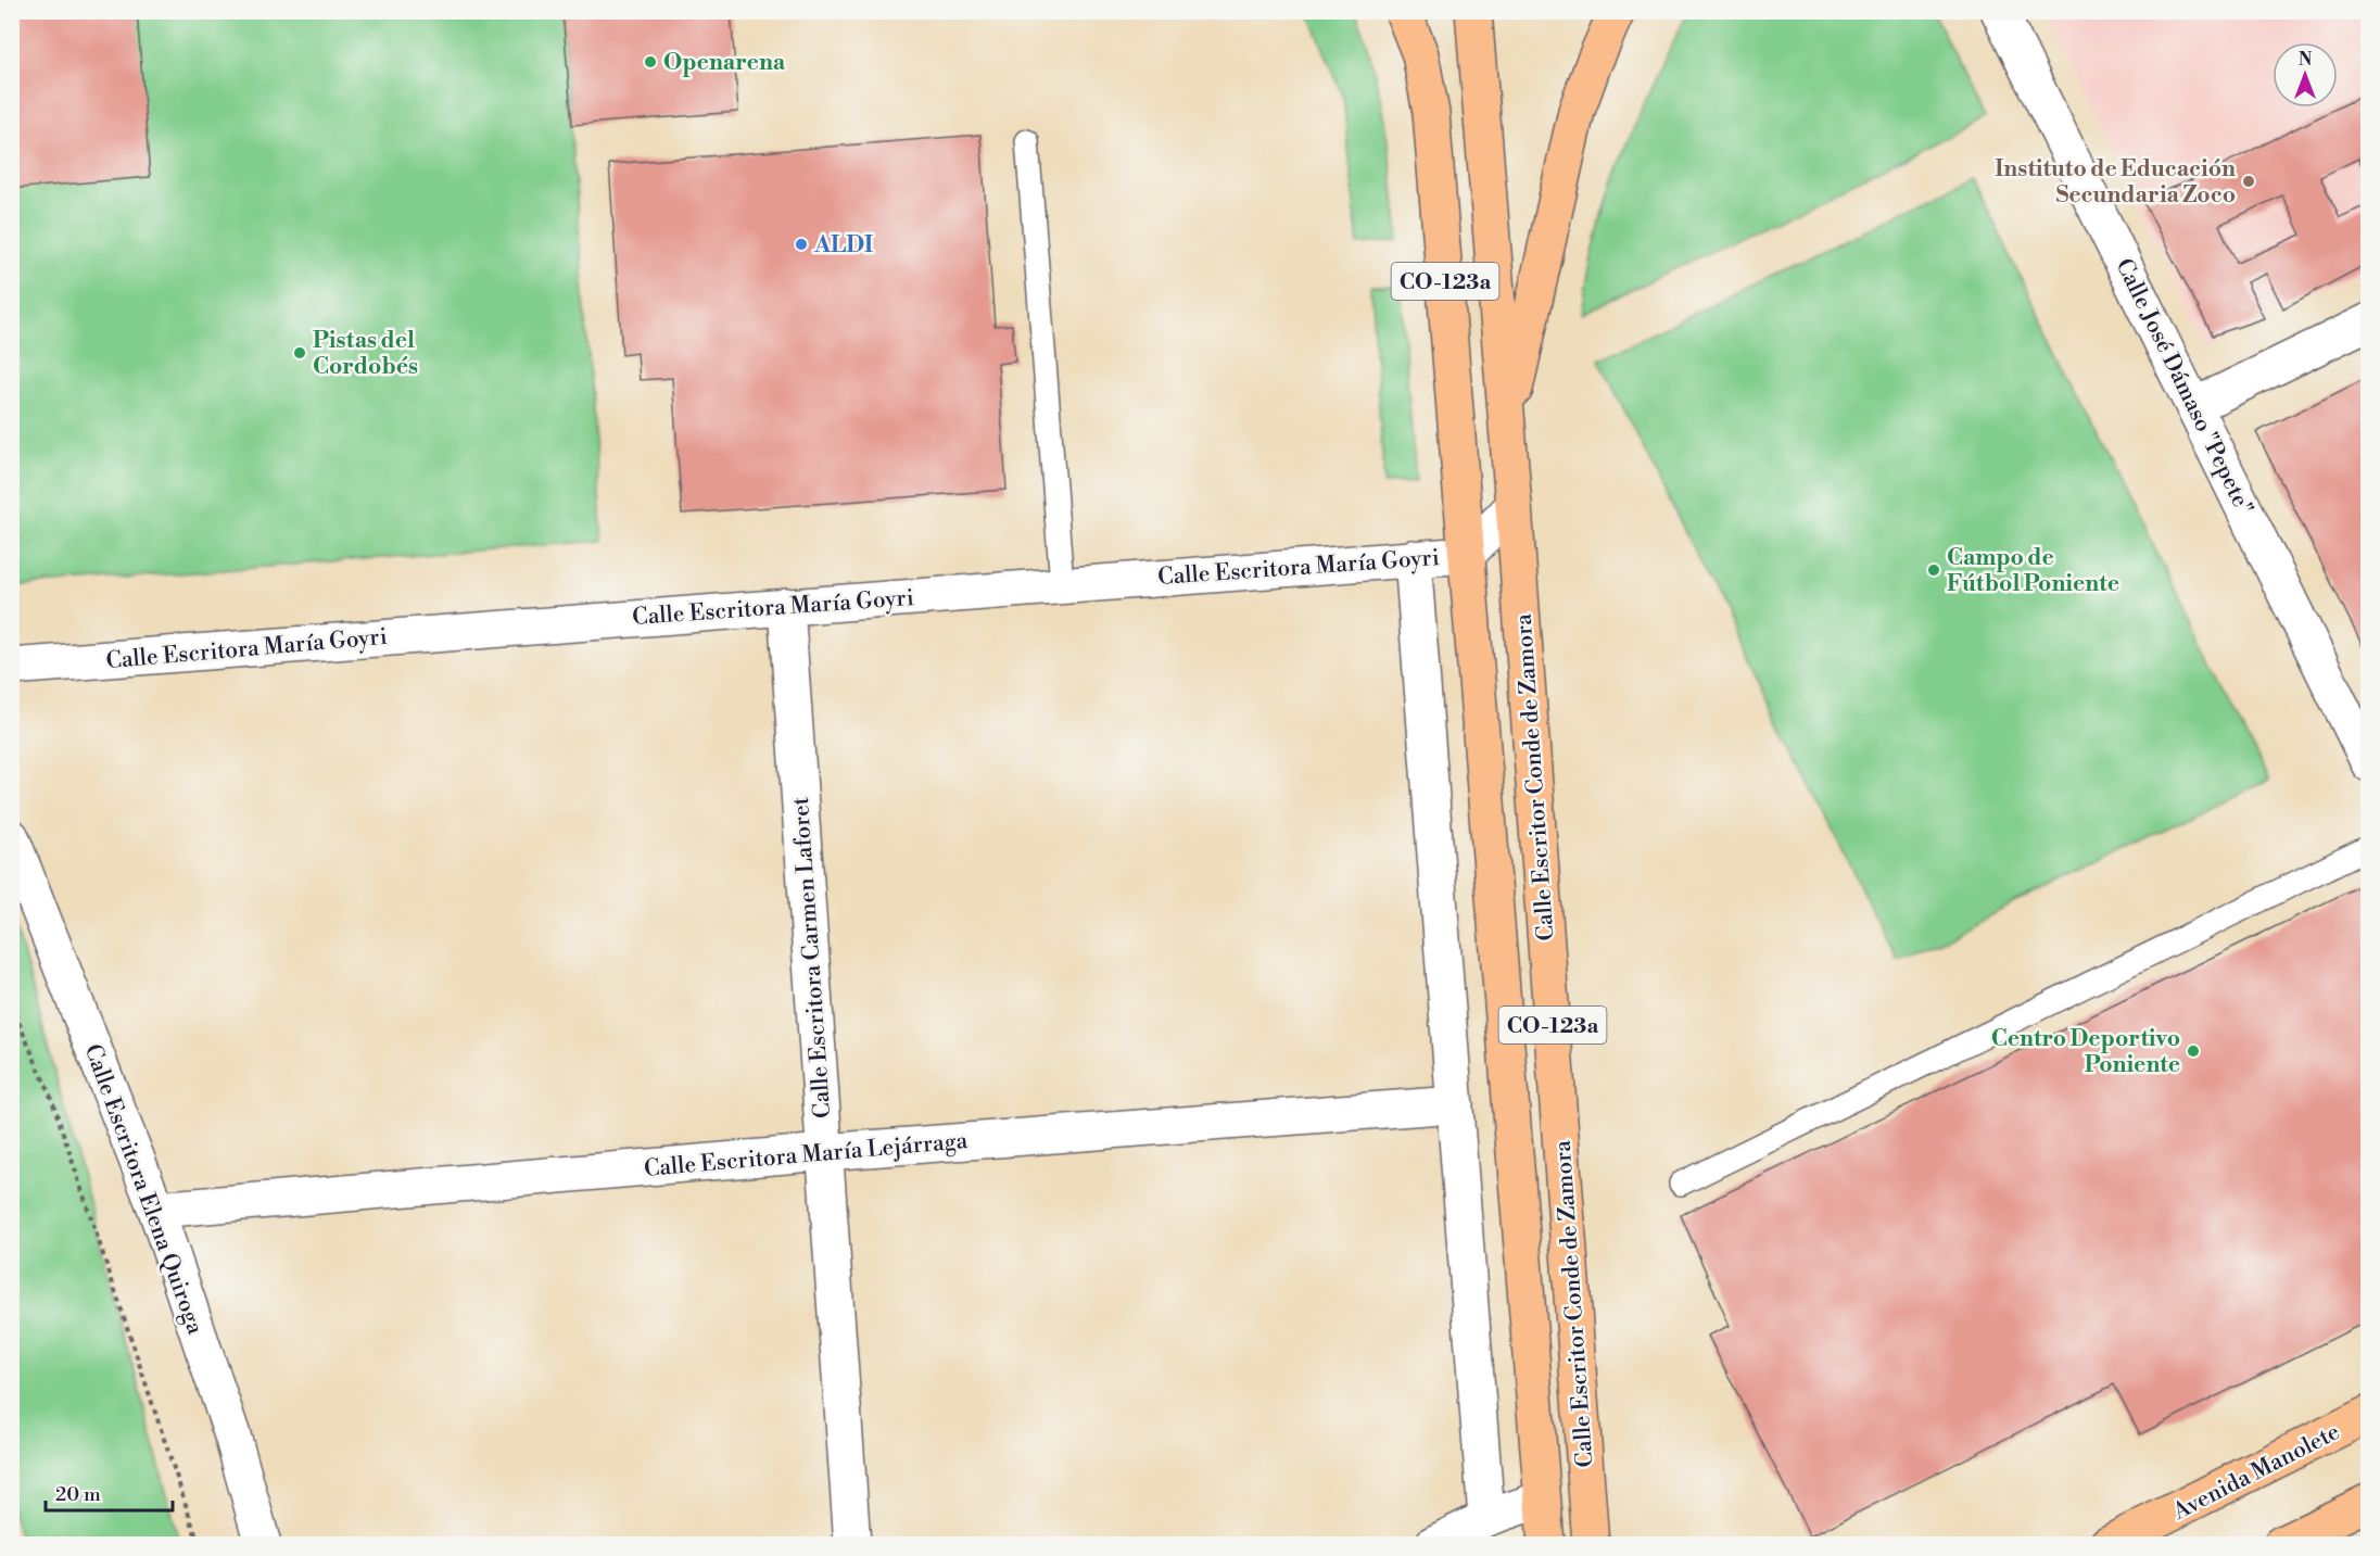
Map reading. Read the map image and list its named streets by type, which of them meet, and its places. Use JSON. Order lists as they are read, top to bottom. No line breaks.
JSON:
{"streets":{"main road":["CO-123a","Calle Escritor Conde de Zamora","Avenida Manolete"],"street":["Calle José Dámaso \"Pepete\"","Calle Escritora María Goyri","Calle Escritora Carmen Laforet","Calle Escritora María Lejárraga","Calle Escritora Elena Quiroga"]},"crossings":[["Calle Escritora María Goyri","Calle Escritor Conde de Zamora"],["Calle Escritora María Goyri","Calle Escritora Carmen Laforet"],["Calle Escritora Carmen Laforet","Calle Escritora María Lejárraga"],["Calle Escritora María Lejárraga","Calle Escritora Elena Quiroga"]],"places":["Openarena","Instituto de Educación Secundaria Zoco","ALDI","Pistas del Cordobés","Campo de Fútbol Poniente","Centro Deportivo Poniente"],"scale_bar":"20 m","north":"top"}
